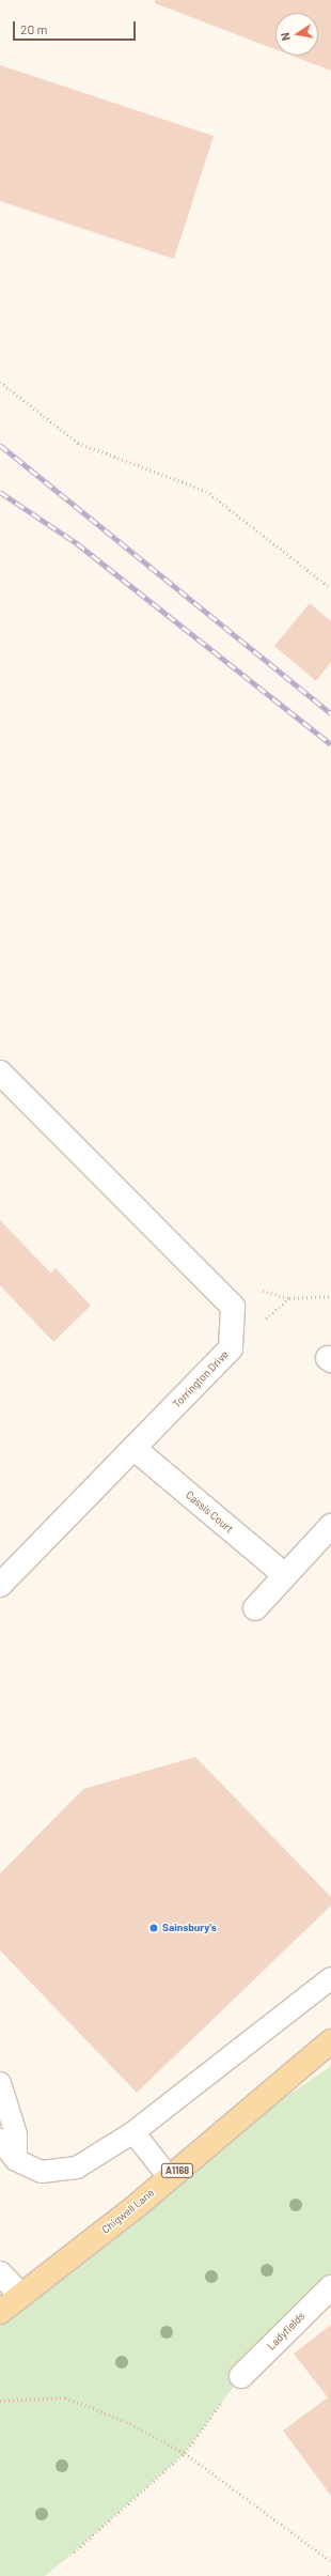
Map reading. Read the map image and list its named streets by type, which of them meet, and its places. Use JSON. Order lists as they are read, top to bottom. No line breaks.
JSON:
{"streets":{"main road":["A1168","Chigwell Lane"],"street":["Torrington Drive","Cassis Court","Ladyfields"]},"crossings":[["Torrington Drive","Cassis Court"]],"places":["Sainsbury's"],"scale_bar":"20 m","north":"left"}
